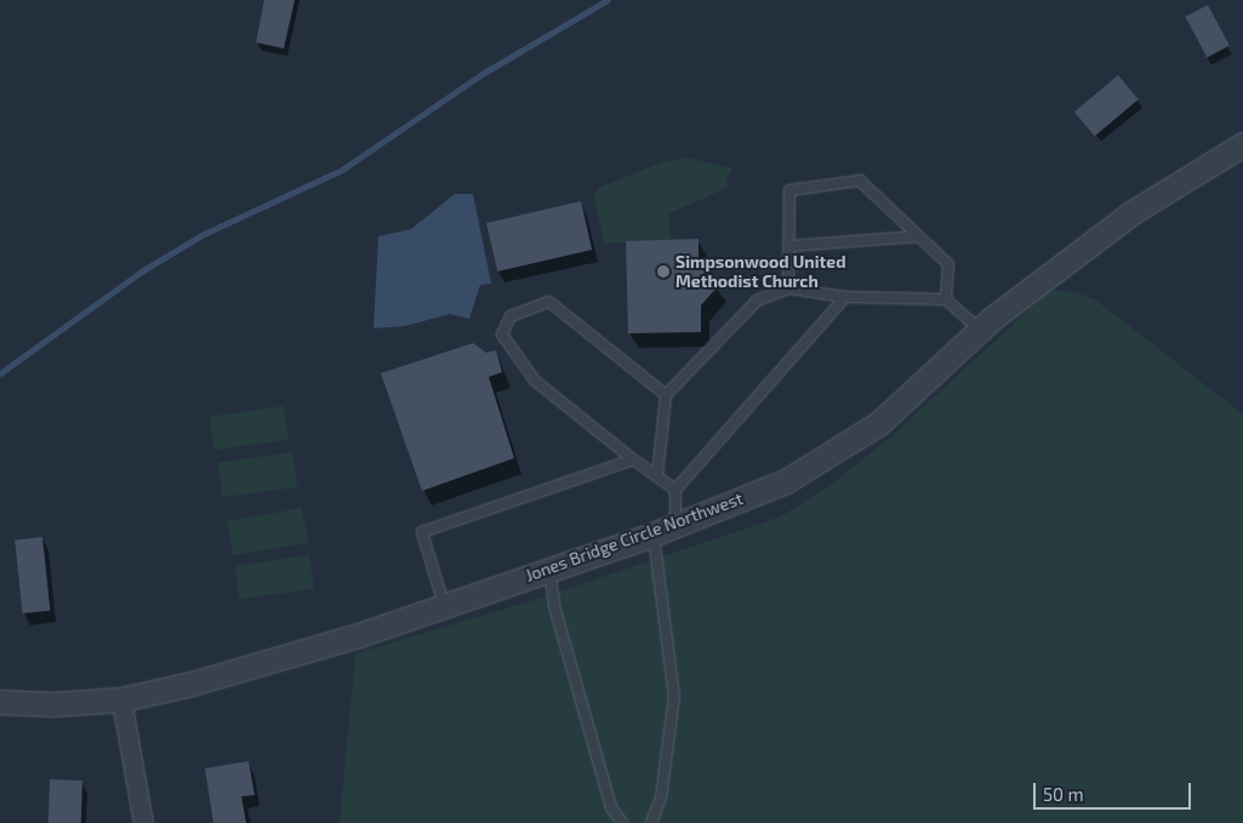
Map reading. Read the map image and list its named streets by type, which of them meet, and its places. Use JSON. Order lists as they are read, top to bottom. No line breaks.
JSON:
{"streets":{"street":["Jones Bridge Circle Northwest"]},"places":["Simpsonwood United Methodist Church"],"scale_bar":"50 m"}
